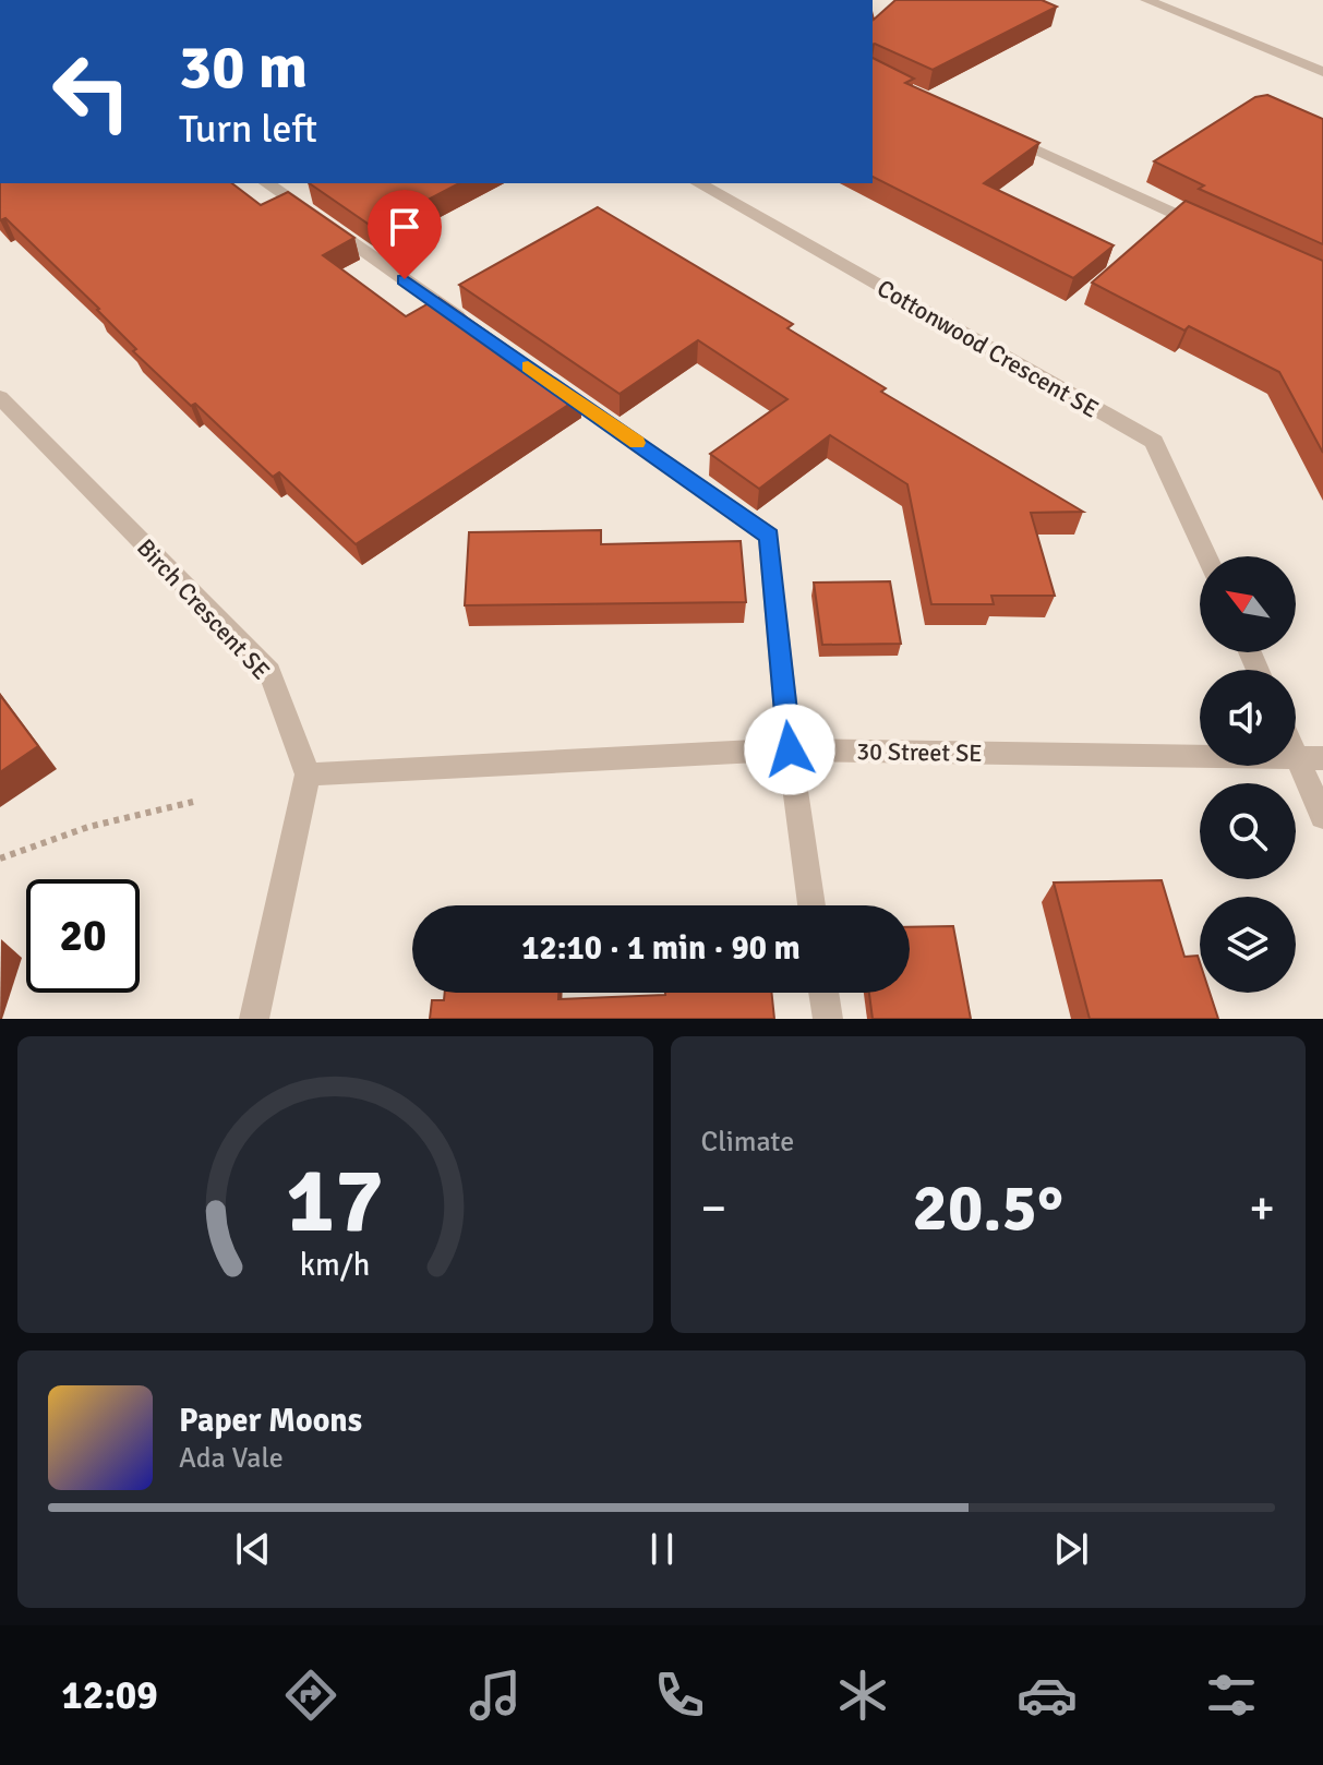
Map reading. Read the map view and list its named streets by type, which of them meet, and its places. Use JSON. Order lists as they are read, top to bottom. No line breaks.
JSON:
{"streets":{"street":["Cottonwood Crescent SE","Birch Crescent SE","30 Street SE"]},"crossings":[["Birch Crescent SE","30 Street SE"]],"north":"top left","page":{"turn":["30 m","Turn left"],"limit":"20","trip":"12:10 · 1 min · 90 m","tile":"Climate","heat":["−","20.5°","+"],"song":["Paper Moons","Ada Vale"],"tabs":"12:09","gauge":["17","km/h"]}}
